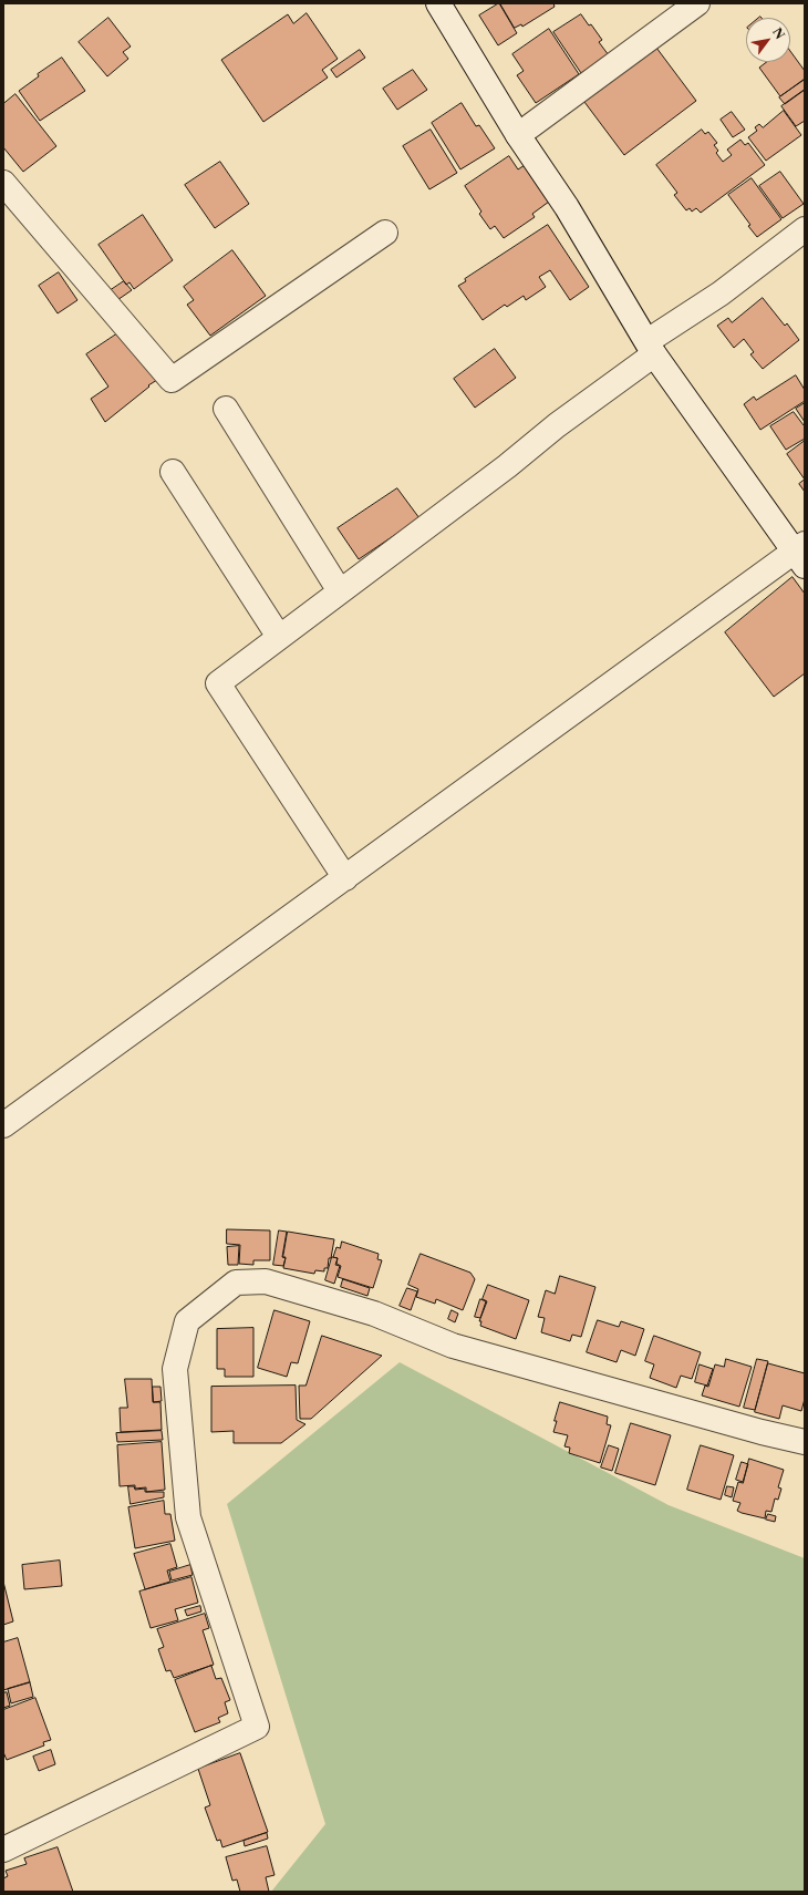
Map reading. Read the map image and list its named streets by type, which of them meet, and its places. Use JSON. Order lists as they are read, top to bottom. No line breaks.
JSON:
{"north":"top right"}
